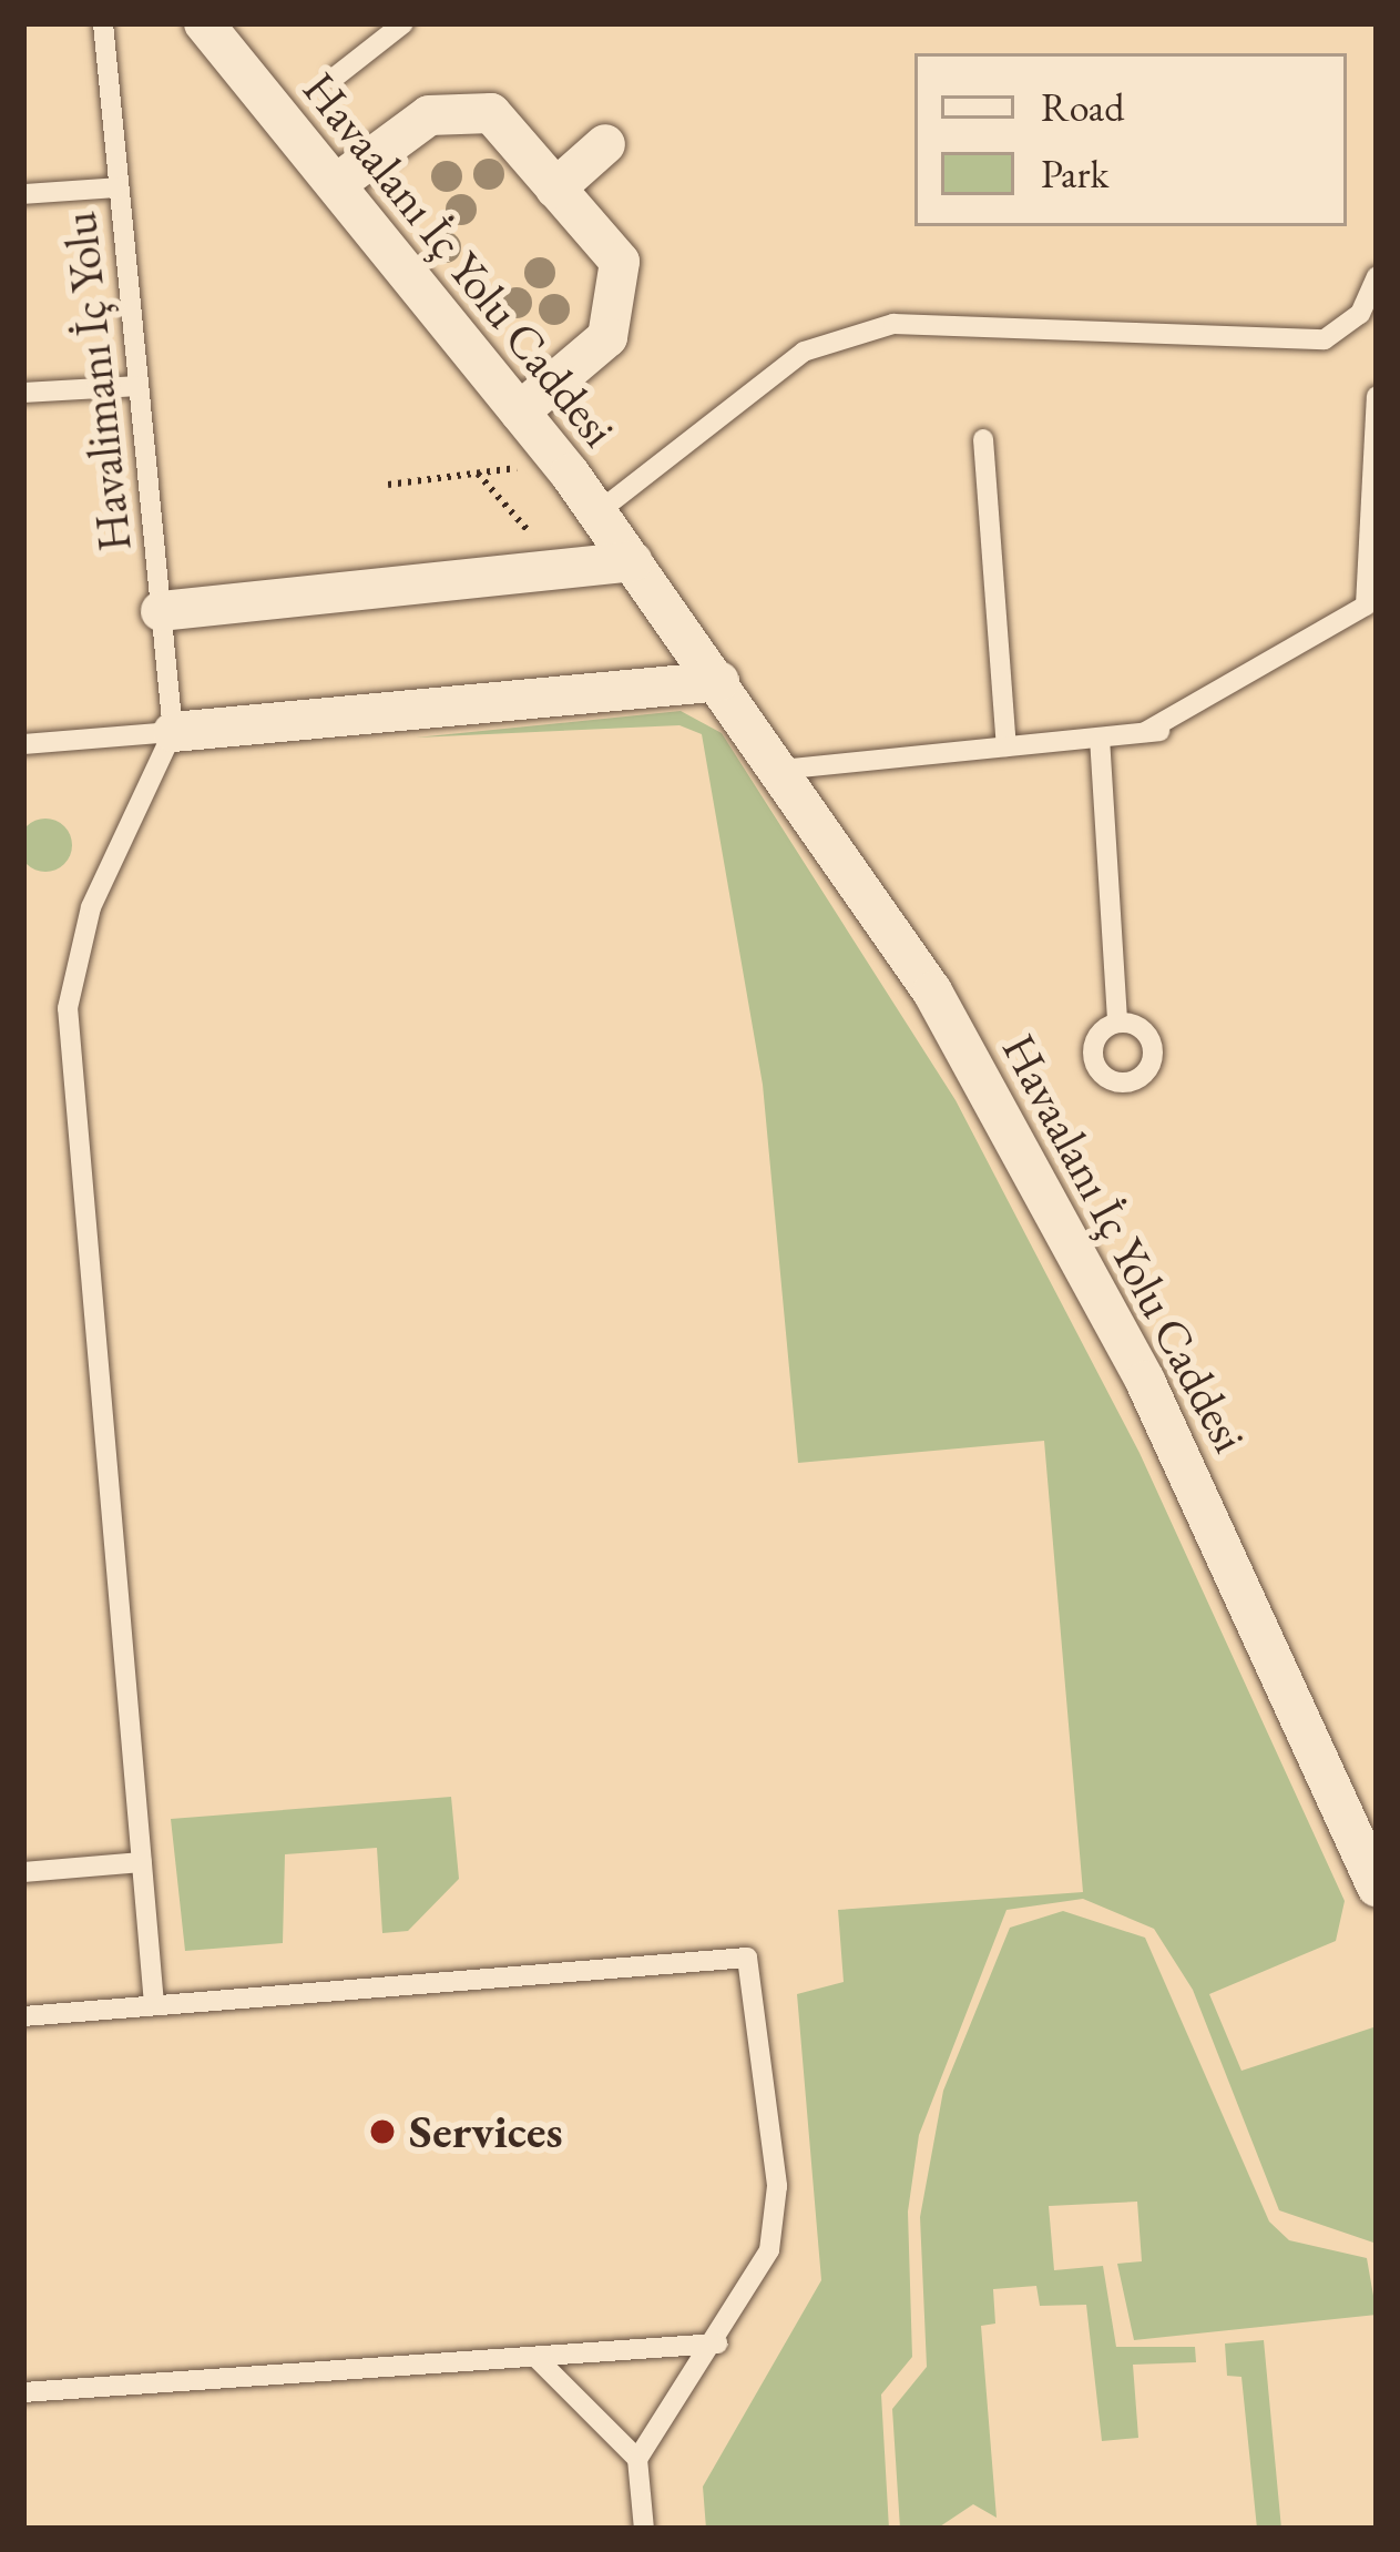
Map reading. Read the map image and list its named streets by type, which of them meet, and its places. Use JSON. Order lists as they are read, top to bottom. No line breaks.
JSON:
{"streets":{"street":["Havaalanı İç Yolu Caddesi"],"lane":["Havalimanı İç Yolu"]},"places":["Services"],"legend":["Road","Park"]}
